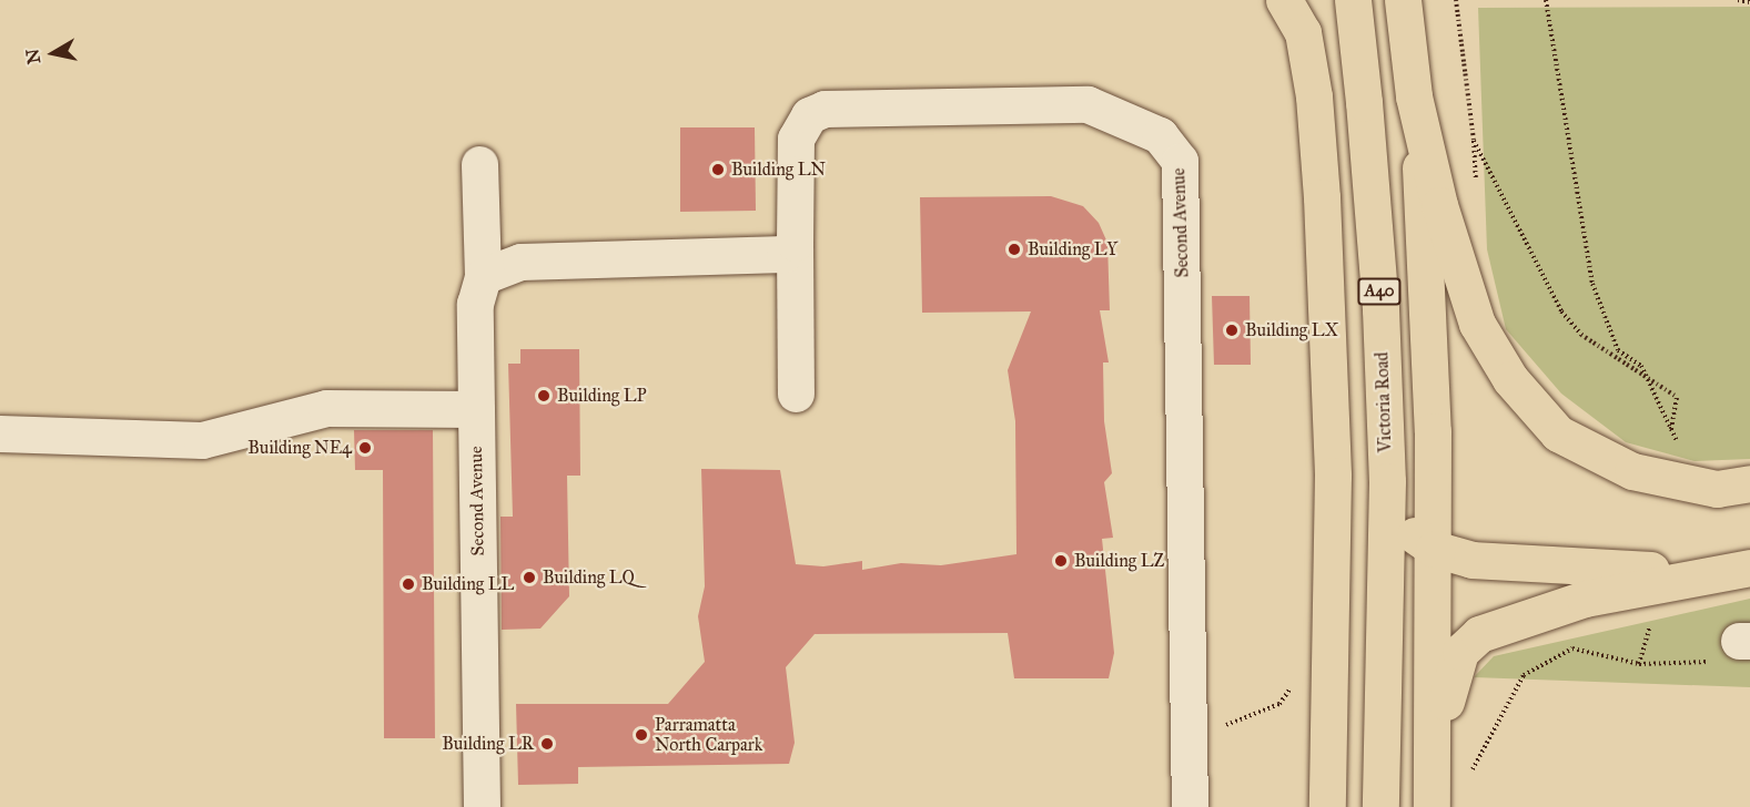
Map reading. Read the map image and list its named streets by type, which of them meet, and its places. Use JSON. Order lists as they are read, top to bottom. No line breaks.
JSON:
{"streets":{"main road":["A40","Victoria Road"],"street":["Second Avenue"]},"places":["Building LN","Building LY","Building LX","Building LP","Building NE4","Building LZ","Building LQ","Building LL","Parramatta North Carpark","Building LR"],"north":"left"}
